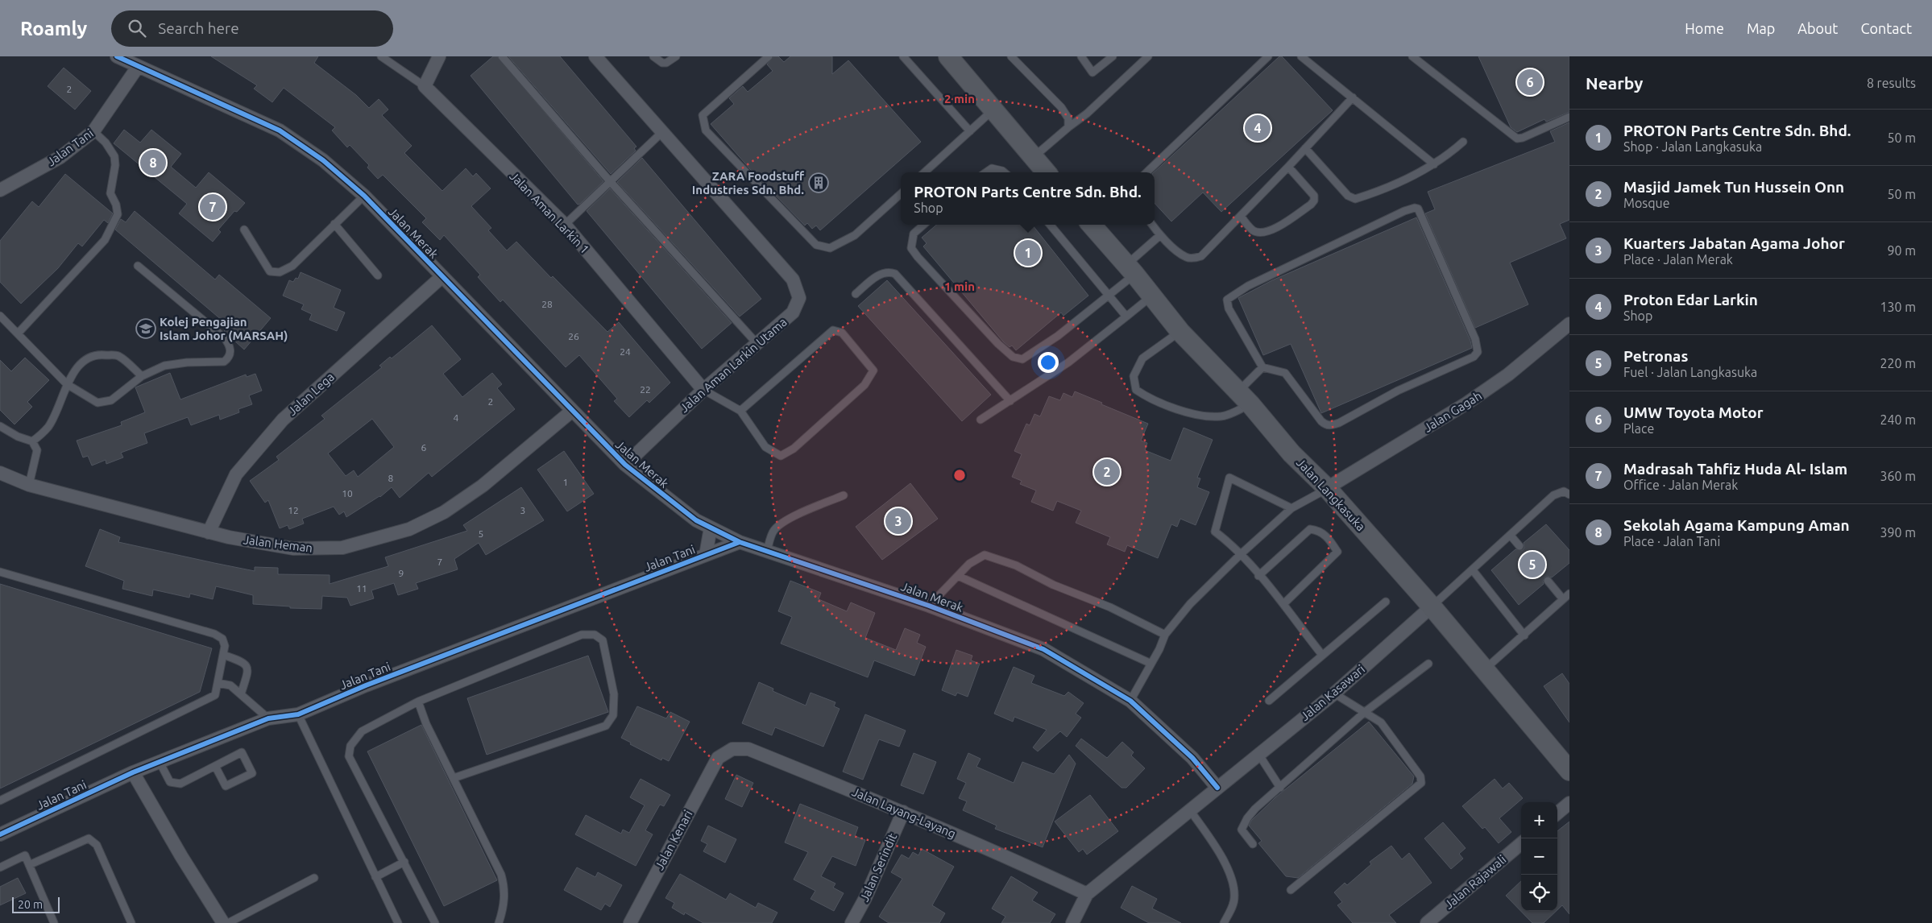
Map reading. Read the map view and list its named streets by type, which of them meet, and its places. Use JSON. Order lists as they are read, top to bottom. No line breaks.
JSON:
{"streets":{"main road":["Jalan Langkasuka"],"street":["Jalan Tani","Jalan Aman Larkin 1","Jalan Merak","Jalan Aman Larkin Utama","Jalan Lega","Jalan Gagah","Jalan Heman","Jalan Kasawari","Jalan Layang-Layang","Jalan Kenari","Jalan Serindit","Jalan Rajawali"]},"crossings":[["Jalan Tani","Jalan Merak"],["Jalan Aman Larkin 1","Jalan Aman Larkin Utama"],["Jalan Merak","Jalan Aman Larkin Utama"],["Jalan Merak","Jalan Lega"],["Jalan Merak","Jalan Heman"],["Jalan Merak","Jalan Kasawari"],["Jalan Lega","Jalan Heman"],["Jalan Gagah","Jalan Langkasuka"],["Jalan Langkasuka","Jalan Kasawari"],["Jalan Kasawari","Jalan Layang-Layang"],["Jalan Layang-Layang","Jalan Kenari"],["Jalan Layang-Layang","Jalan Serindit"]],"places":{"building":["ZARA Foodstuff Industries Sdn. Bhd."],"school or university":["Kolej Pengajian Islam Johor (MARSAH)"]},"house_numbers":["2","28","26","24","22","2","4","6","8","1","10","12","3","5","7","9","11"],"scale_bar":"20 m","page":{"header":"Roamly","search":"Search here","nav":["Home","Map","About","Contact"],"heading":["Nearby","8 results"],"pins":["6","4","8","7","1","2","3","5"],"list":[{"mark":"1","name":"PROTON Parts Centre Sdn. Bhd.","note":"Shop · Jalan Langkasuka","value":"50 m"},{"mark":"2","name":"Masjid Jamek Tun Hussein Onn","note":"Mosque","value":"50 m"},{"mark":"3","name":"Kuarters Jabatan Agama Johor","note":"Place · Jalan Merak","value":"90 m"},{"mark":"4","name":"Proton Edar Larkin","note":"Shop","value":"130 m"},{"mark":"5","name":"Petronas","note":"Fuel · Jalan Langkasuka","value":"220 m"},{"mark":"6","name":"UMW Toyota Motor","note":"Place","value":"240 m"},{"mark":"7","name":"Madrasah Tahfiz Huda Al- Islam","note":"Office · Jalan Merak","value":"360 m"},{"mark":"8","name":"Sekolah Agama Kampung Aman","note":"Place · Jalan Tani","value":"390 m"}],"popup":["PROTON Parts Centre Sdn. Bhd.","Shop"],"map_buttons":["+","−"],"scale":"20 m"},"rings":["2 min","1 min"]}
